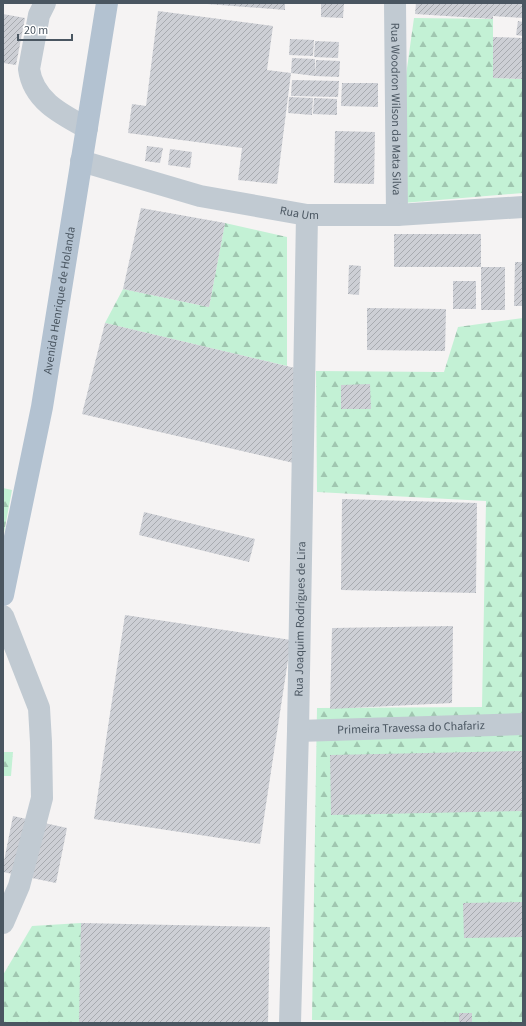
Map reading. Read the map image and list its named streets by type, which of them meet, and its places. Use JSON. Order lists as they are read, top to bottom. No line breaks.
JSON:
{"streets":{"main road":["Avenida Henrique de Holanda"],"street":["Rua Woodron Wilson da Mata Silva","Rua Um","Rua Joaquim Rodrigues de Lira","Primeira Travessa do Chafariz"]},"crossings":[["Rua Woodron Wilson da Mata Silva","Rua Um"],["Rua Um","Avenida Henrique de Holanda"],["Rua Um","Rua Joaquim Rodrigues de Lira"],["Rua Joaquim Rodrigues de Lira","Primeira Travessa do Chafariz"]],"scale_bar":"20 m"}
